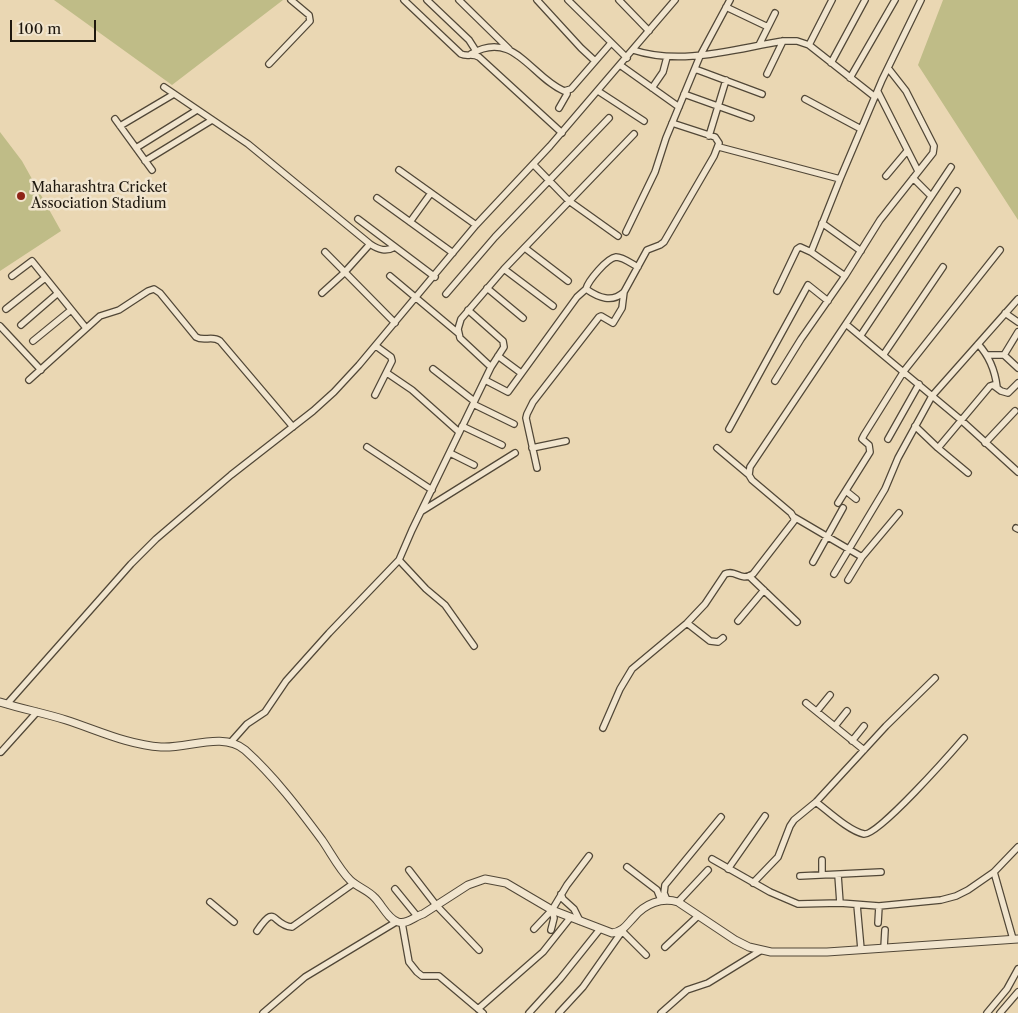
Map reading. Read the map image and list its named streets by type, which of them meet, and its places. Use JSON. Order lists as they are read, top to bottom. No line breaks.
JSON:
{"places":["Maharashtra Cricket Association Stadium"],"scale_bar":"100 m"}
